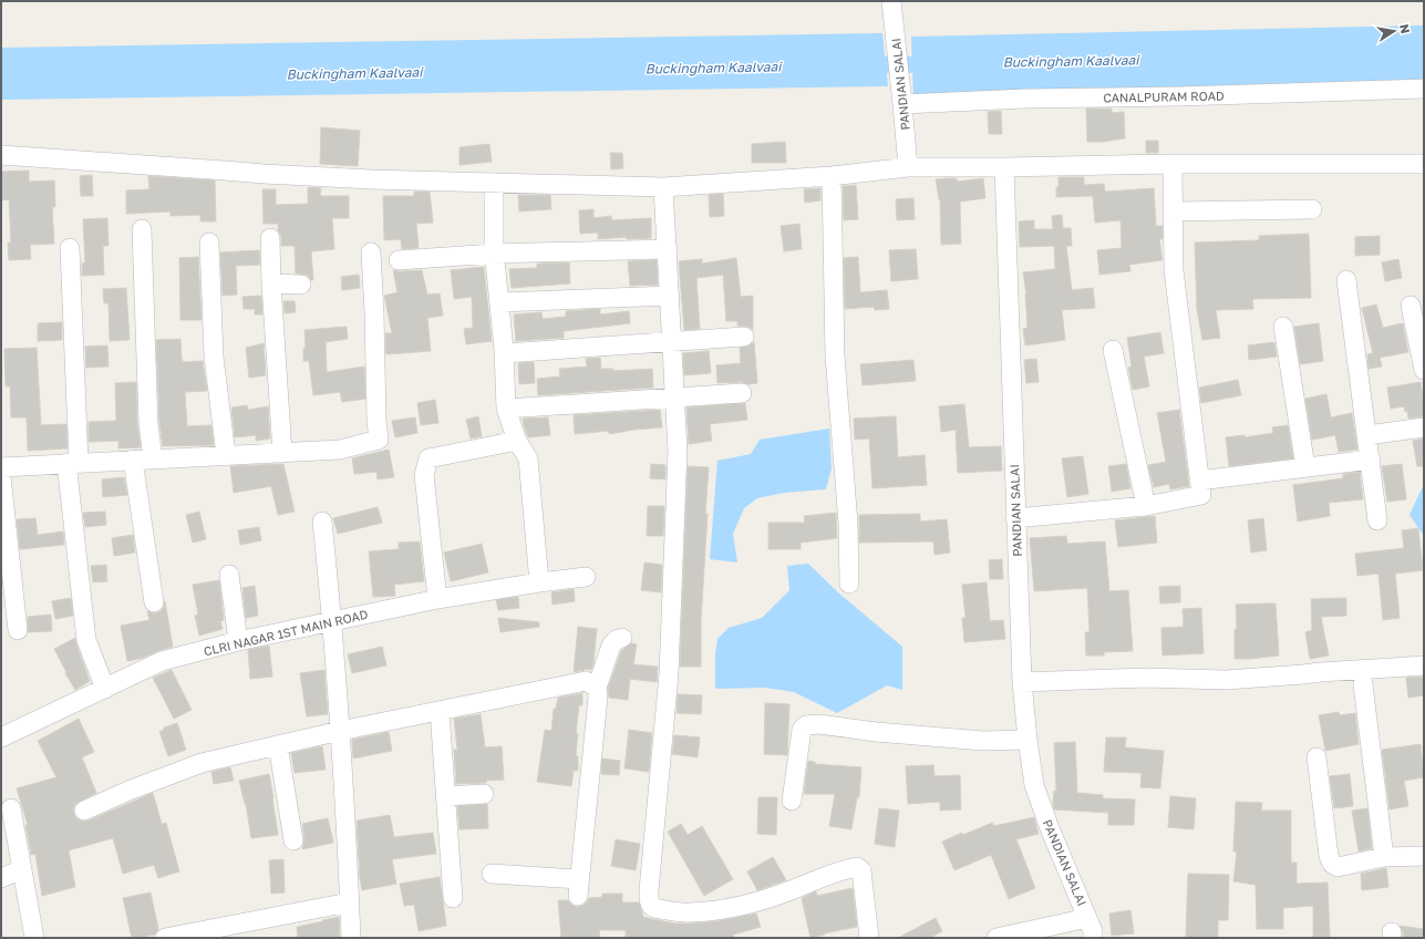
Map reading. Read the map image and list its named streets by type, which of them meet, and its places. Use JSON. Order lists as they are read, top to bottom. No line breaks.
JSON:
{"streets":{"street":["PANDIAN SALAI","CANALPURAM ROAD","CLRI NAGAR 1ST MAIN ROAD"]},"crossings":[["PANDIAN SALAI","CANALPURAM ROAD"]],"water":["Buckingham Kaalvaai"],"north":"right"}
